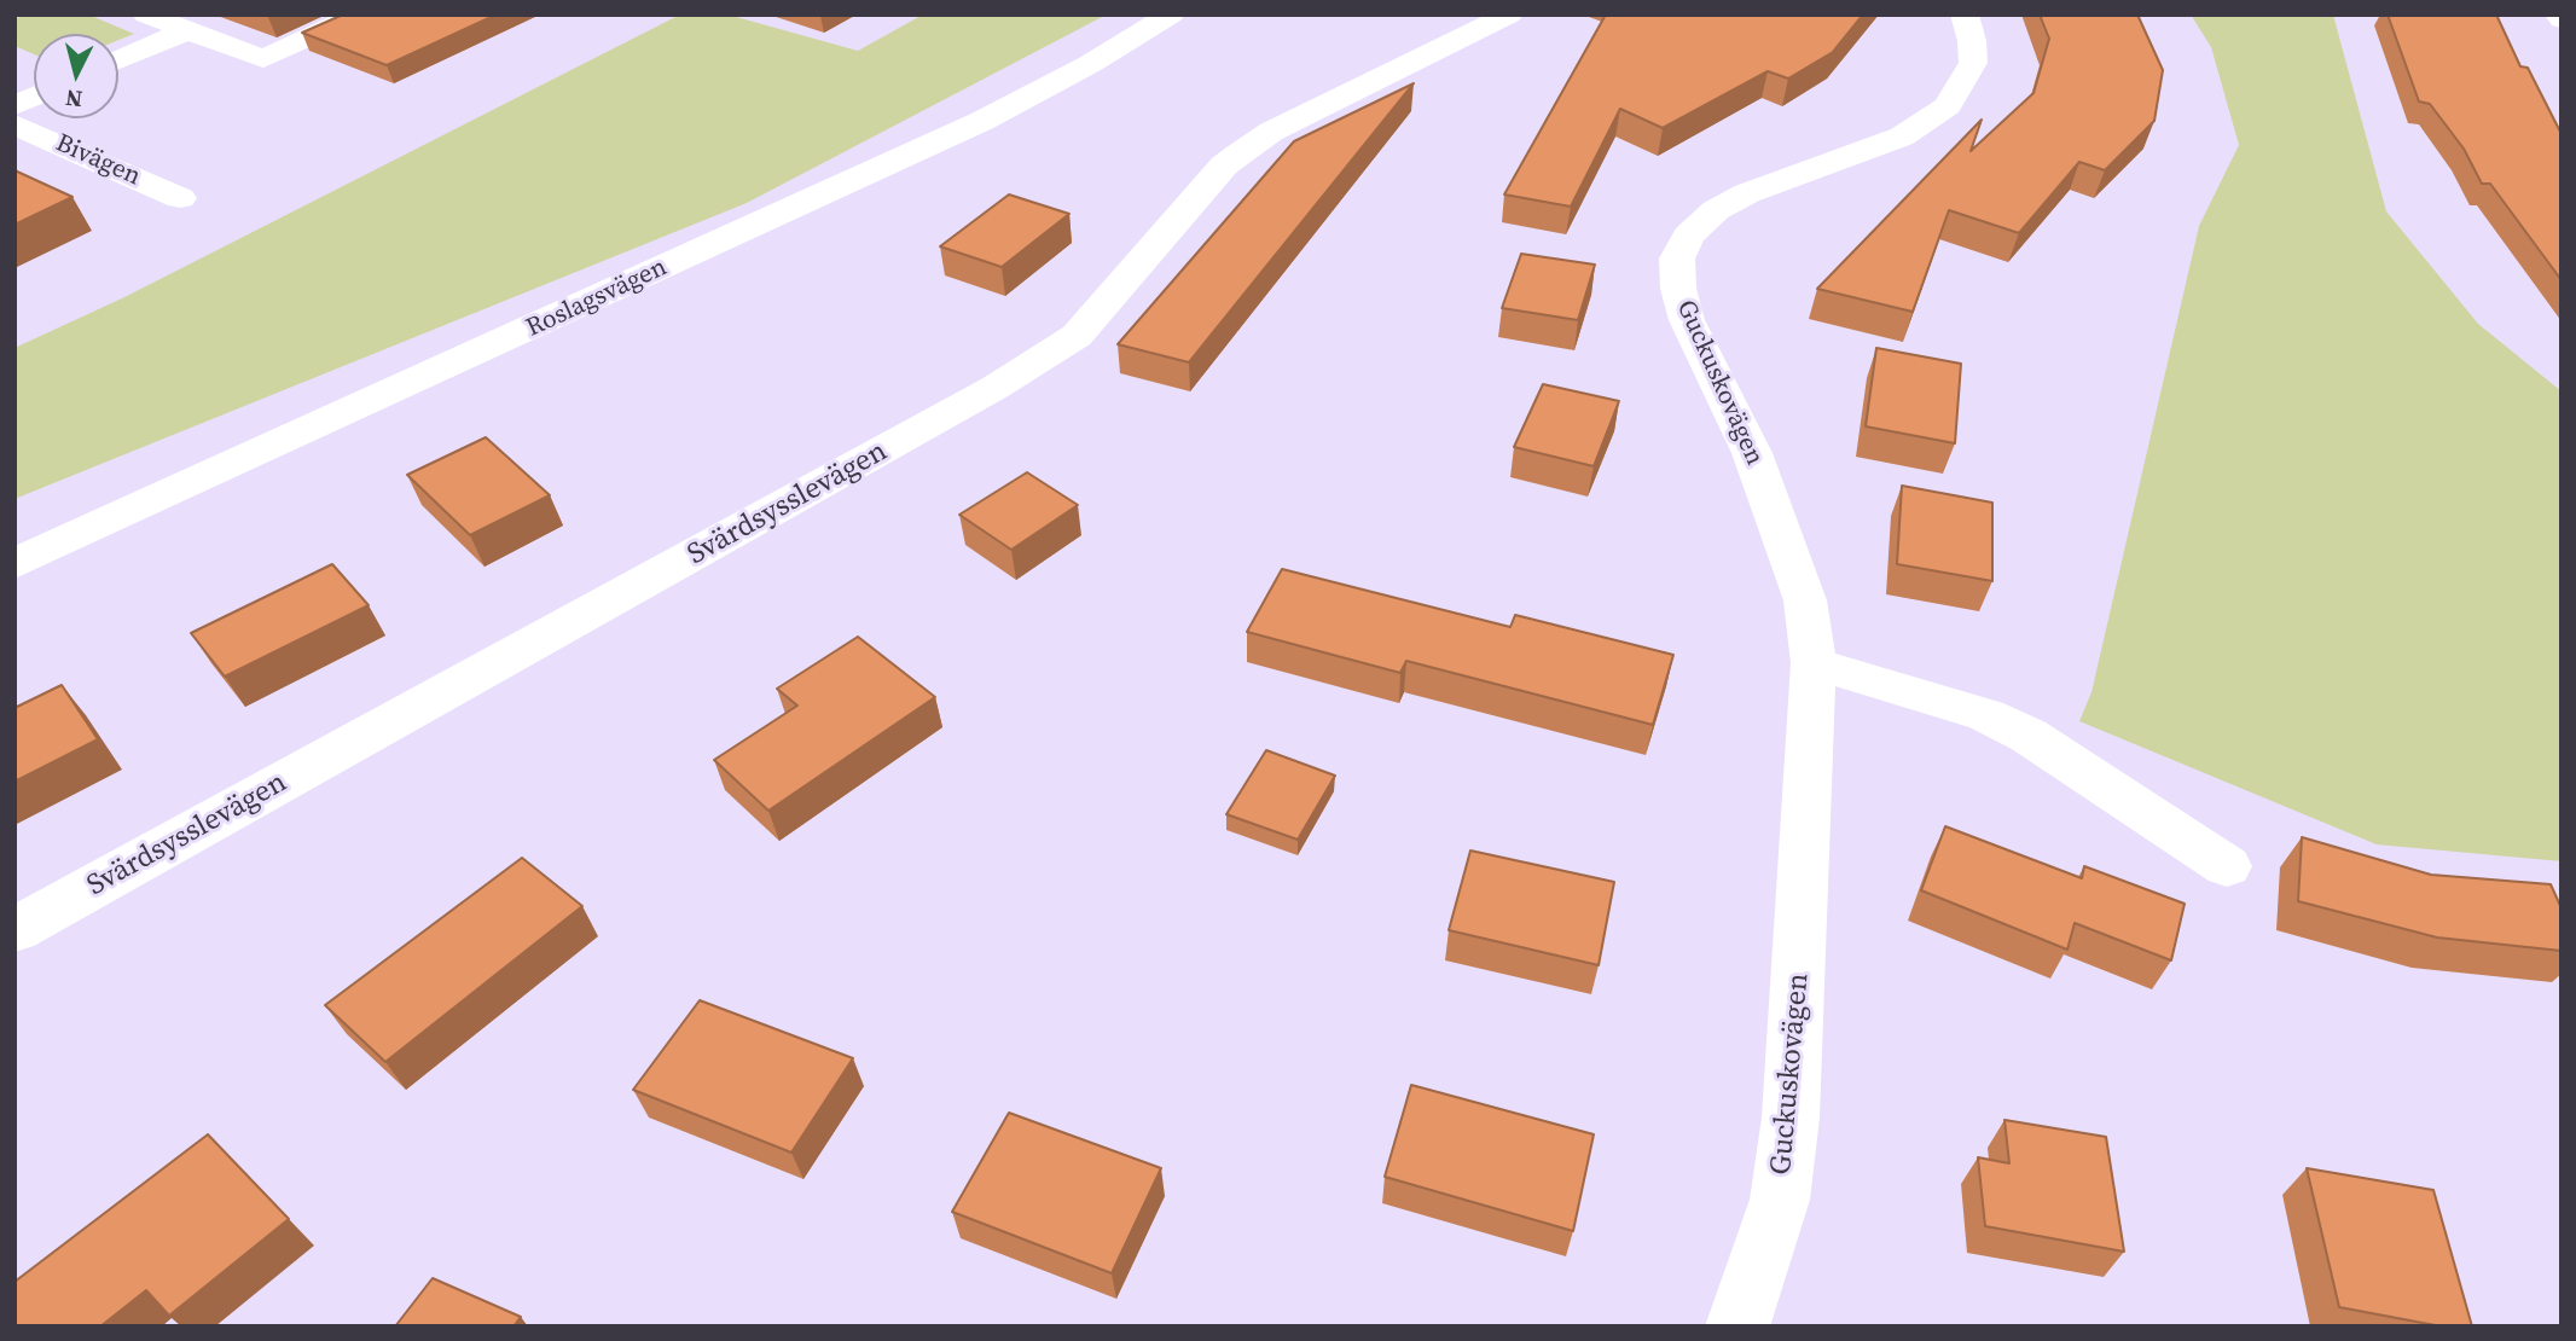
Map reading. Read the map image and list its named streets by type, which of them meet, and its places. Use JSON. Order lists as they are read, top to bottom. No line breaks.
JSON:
{"streets":{"street":["Bivägen","Roslagsvägen","Guckuskovägen","Svärdsysslevägen"]},"north":"bottom"}
